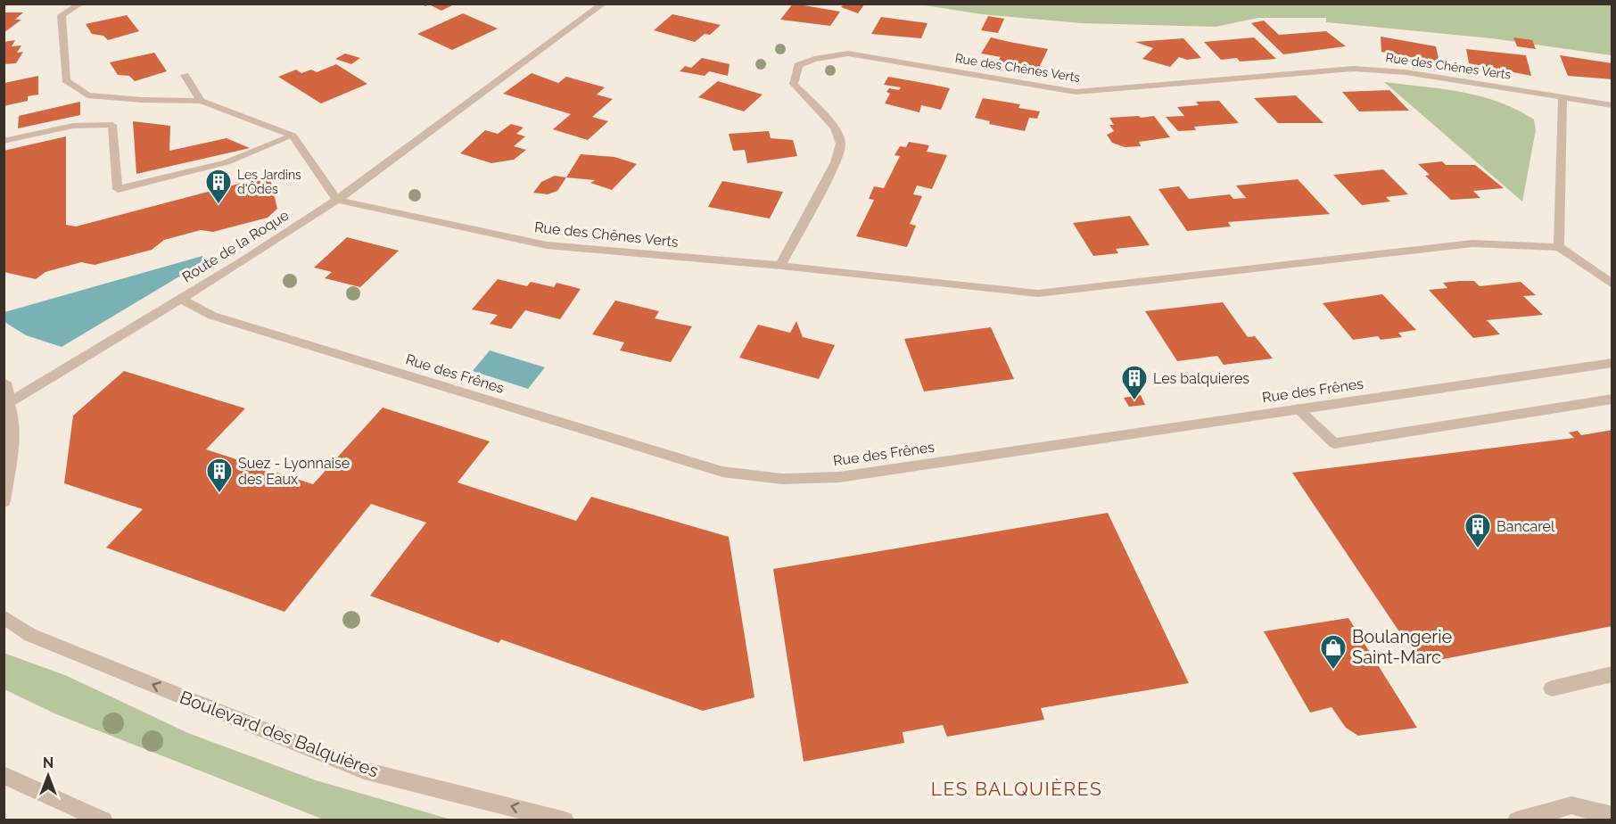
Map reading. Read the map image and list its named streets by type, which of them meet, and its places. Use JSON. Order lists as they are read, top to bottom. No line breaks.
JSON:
{"streets":{"street":["Rue des Chênes Verts","Route de la Roque","Rue des Frênes","Boulevard des Balquières"]},"crossings":[["Rue des Chênes Verts","Route de la Roque"],["Route de la Roque","Rue des Frênes"]],"one_way":["Boulevard des Balquières"],"districts":["LES BALQUIÈRES"],"places":{"building":["Les Jardins d'Ôdes","Les balquieres","Suez - Lyonnaise des Eaux","Bancarel"],"shop":["Boulangerie Saint-Marc"]},"north":"top"}
